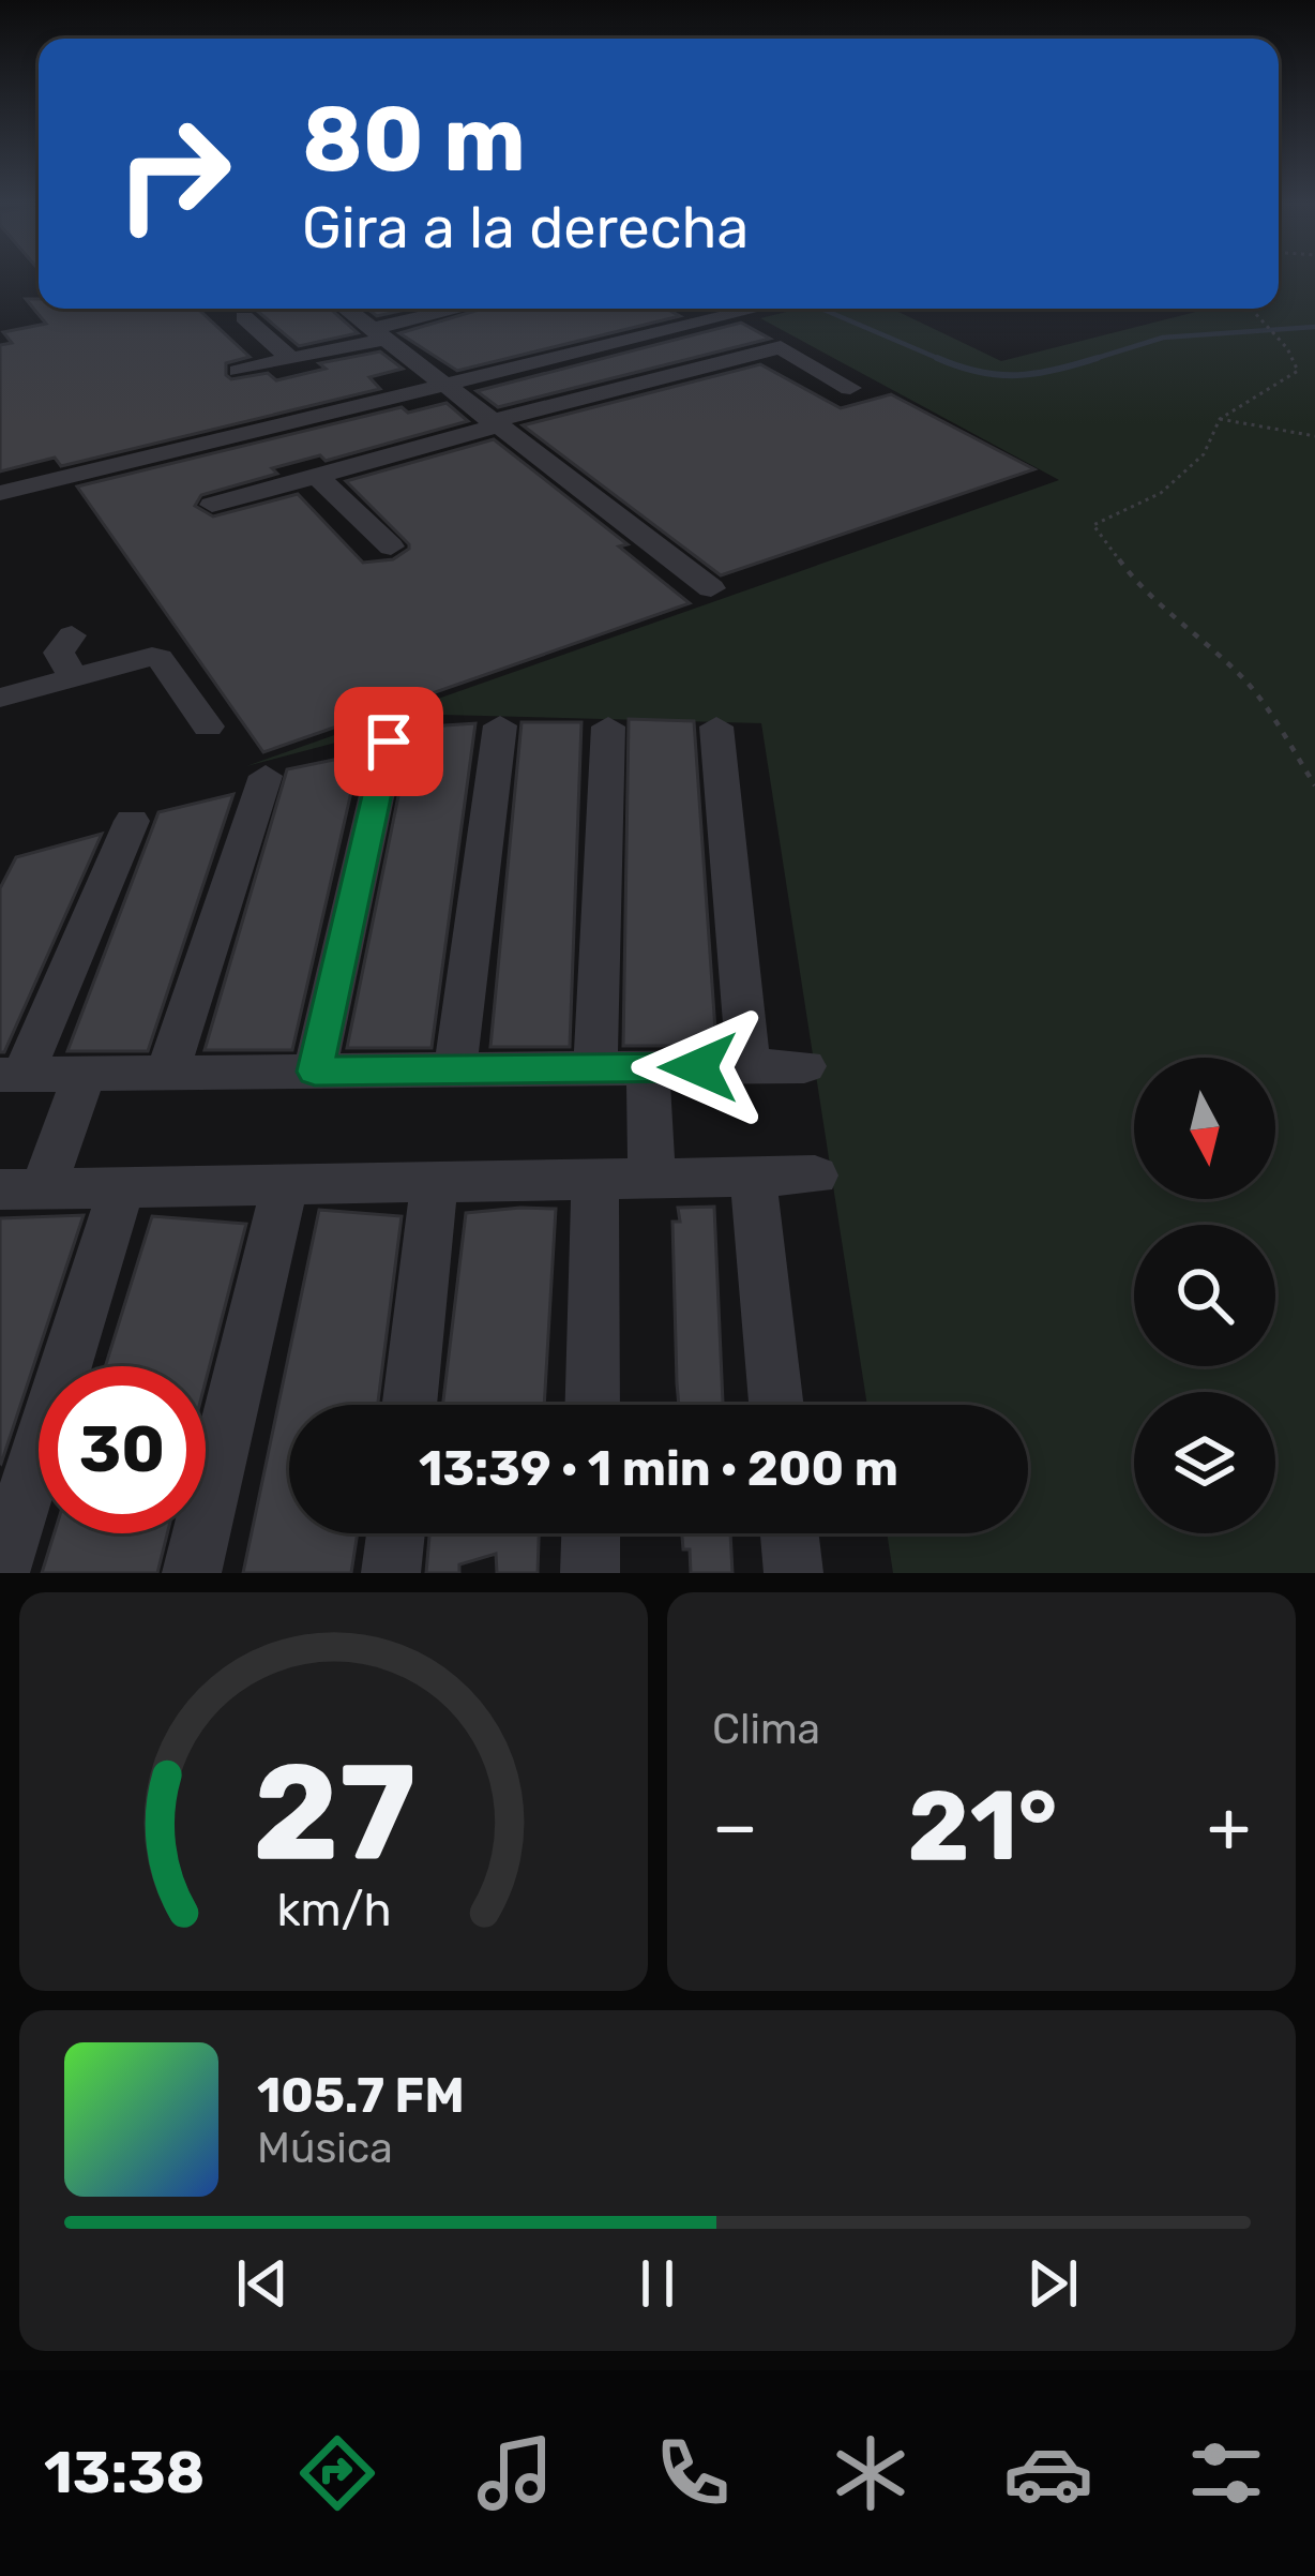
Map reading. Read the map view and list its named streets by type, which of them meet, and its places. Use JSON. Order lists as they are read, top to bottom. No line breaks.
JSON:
{"north":"bottom","page":{"turn":["80 m","Gira a la derecha"],"limit":"30","trip":"13:39 · 1 min · 200 m","tile":"Clima","heat":["−","21°","+"],"song":["105.7 FM","Música"],"tabs":"13:38","gauge":["27","km/h"]}}
